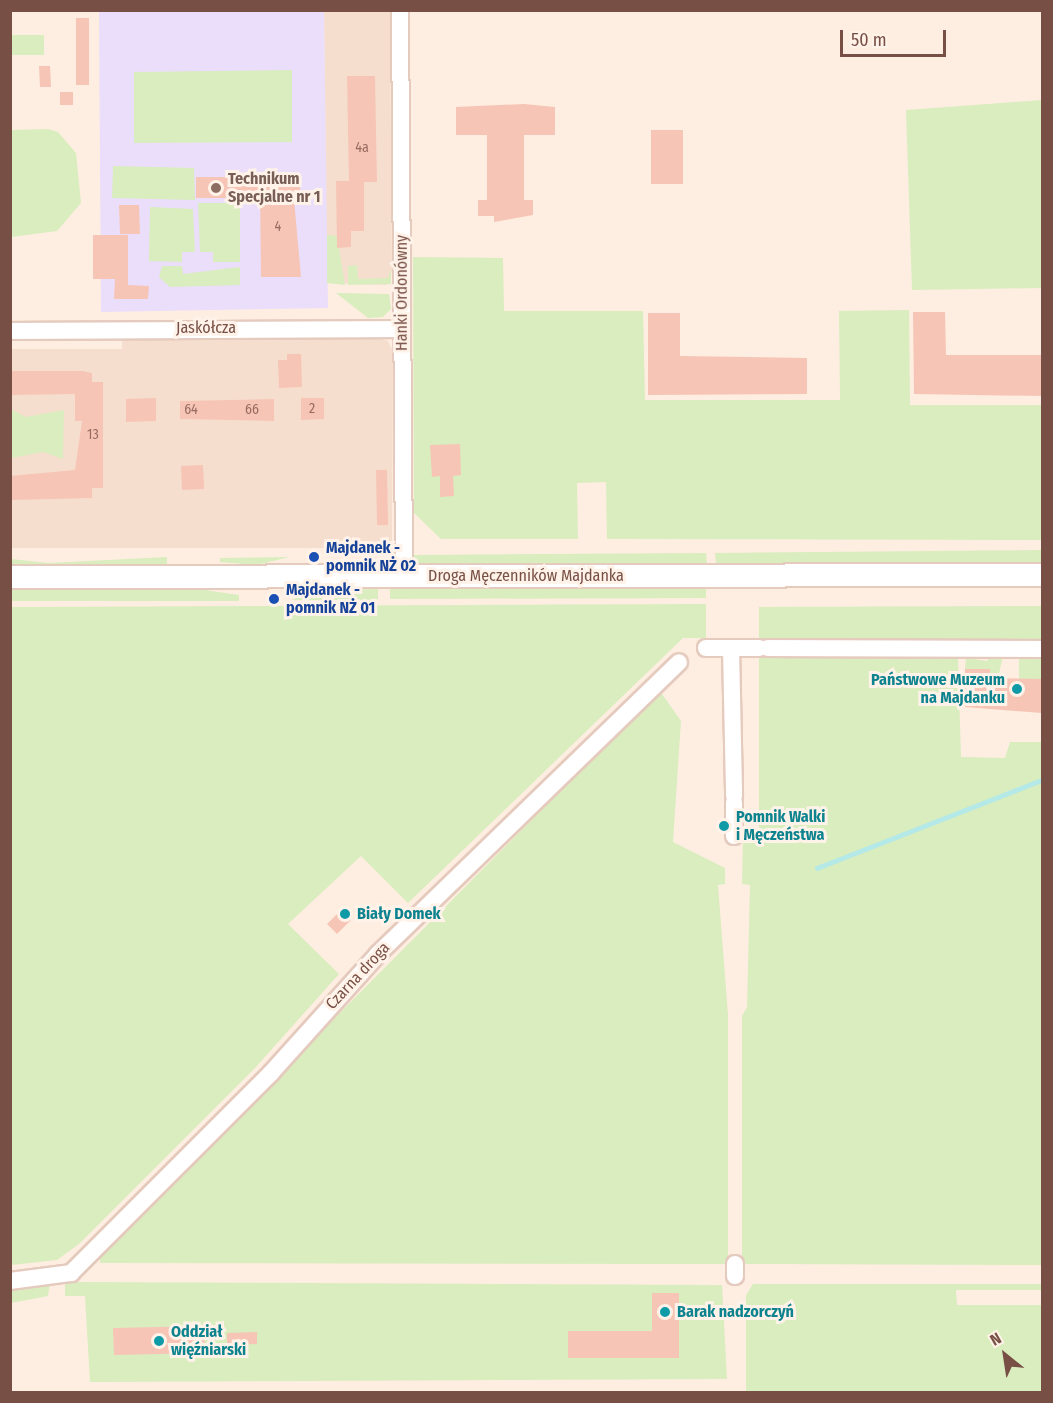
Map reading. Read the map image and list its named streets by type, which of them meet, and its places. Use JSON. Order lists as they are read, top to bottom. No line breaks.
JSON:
{"streets":{"street":["Hanki Ordonówny","Jaskółcza","Droga Męczenników Majdanka","Czarna droga"]},"crossings":[["Hanki Ordonówny","Jaskółcza"],["Hanki Ordonówny","Droga Męczenników Majdanka"]],"places":["Technikum Specjalne nr 1","Majdanek - pomnik NŻ 02","Majdanek - pomnik NŻ 01","Państwowe Muzeum na Majdanku","Pomnik Walki i Męczeństwa","Biały Domek","Barak nadzorczyń","Oddział więźniarski"],"house_numbers":["4a","4","2","64","66","13"],"scale_bar":"50 m","north":"top left"}
